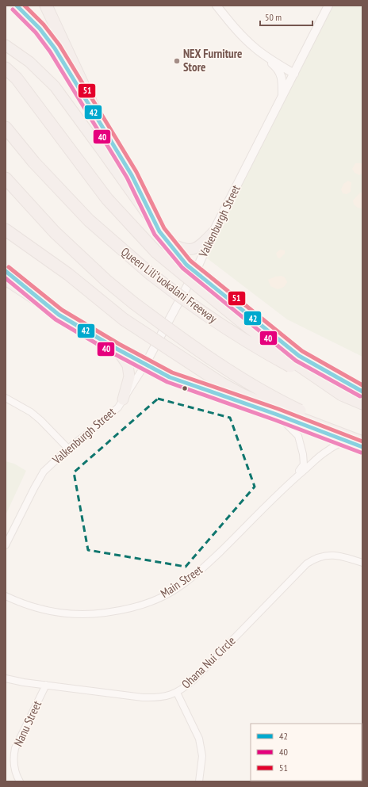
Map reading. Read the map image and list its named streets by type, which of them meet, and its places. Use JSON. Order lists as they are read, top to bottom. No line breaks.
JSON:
{"streets":{"highway":["Queen Liliʻuokalani Freeway"],"street":["Valkenburgh Street","Main Street","Ohana Nui Circle","Nanu Street"]},"crossings":[["Ohana Nui Circle","Nanu Street"]],"places":["NEX Furniture Store"],"lines":["transit line 42","transit line 51","transit line 40"],"legend":["42","40","51"],"scale_bar":"50 m"}
